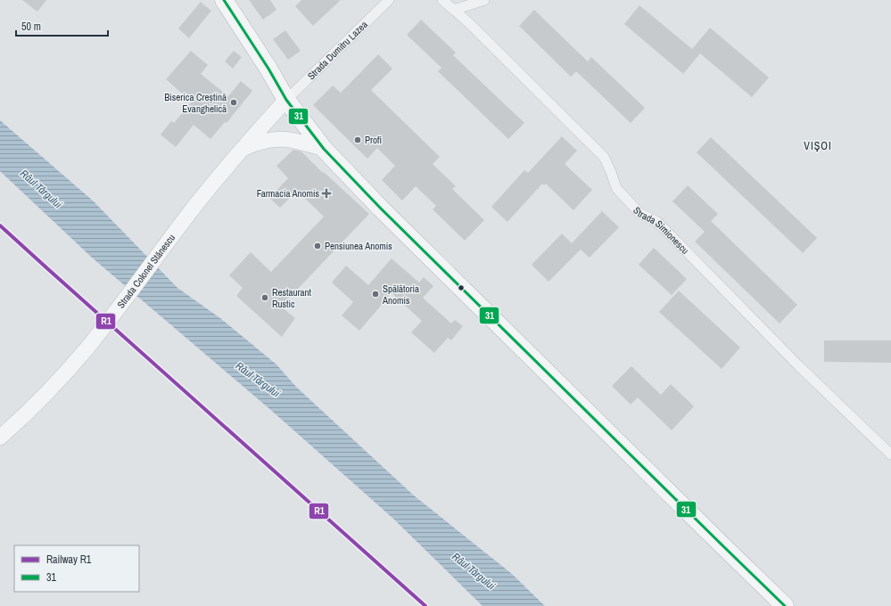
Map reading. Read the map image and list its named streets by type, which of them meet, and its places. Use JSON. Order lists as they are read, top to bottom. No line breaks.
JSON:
{"streets":{"main road":["Strada Colonel Stănescu"],"street":["Strada Dumitru Lazea","Strada Simionescu"]},"crossings":[["Strada Dumitru Lazea","Strada Colonel Stănescu"]],"districts":["VIŞOI"],"water":["Râul Târgului"],"places":{"other":["Biserica Creștină Evanghelică","Profi","Pensiunea Anomis","Spălătoria Anomis","Restaurant Rustic"],"health":["Farmacia Anomis"]},"lines":["transit line 31","rail line R1"],"legend":["Railway R1","31"],"scale_bar":"50 m"}
